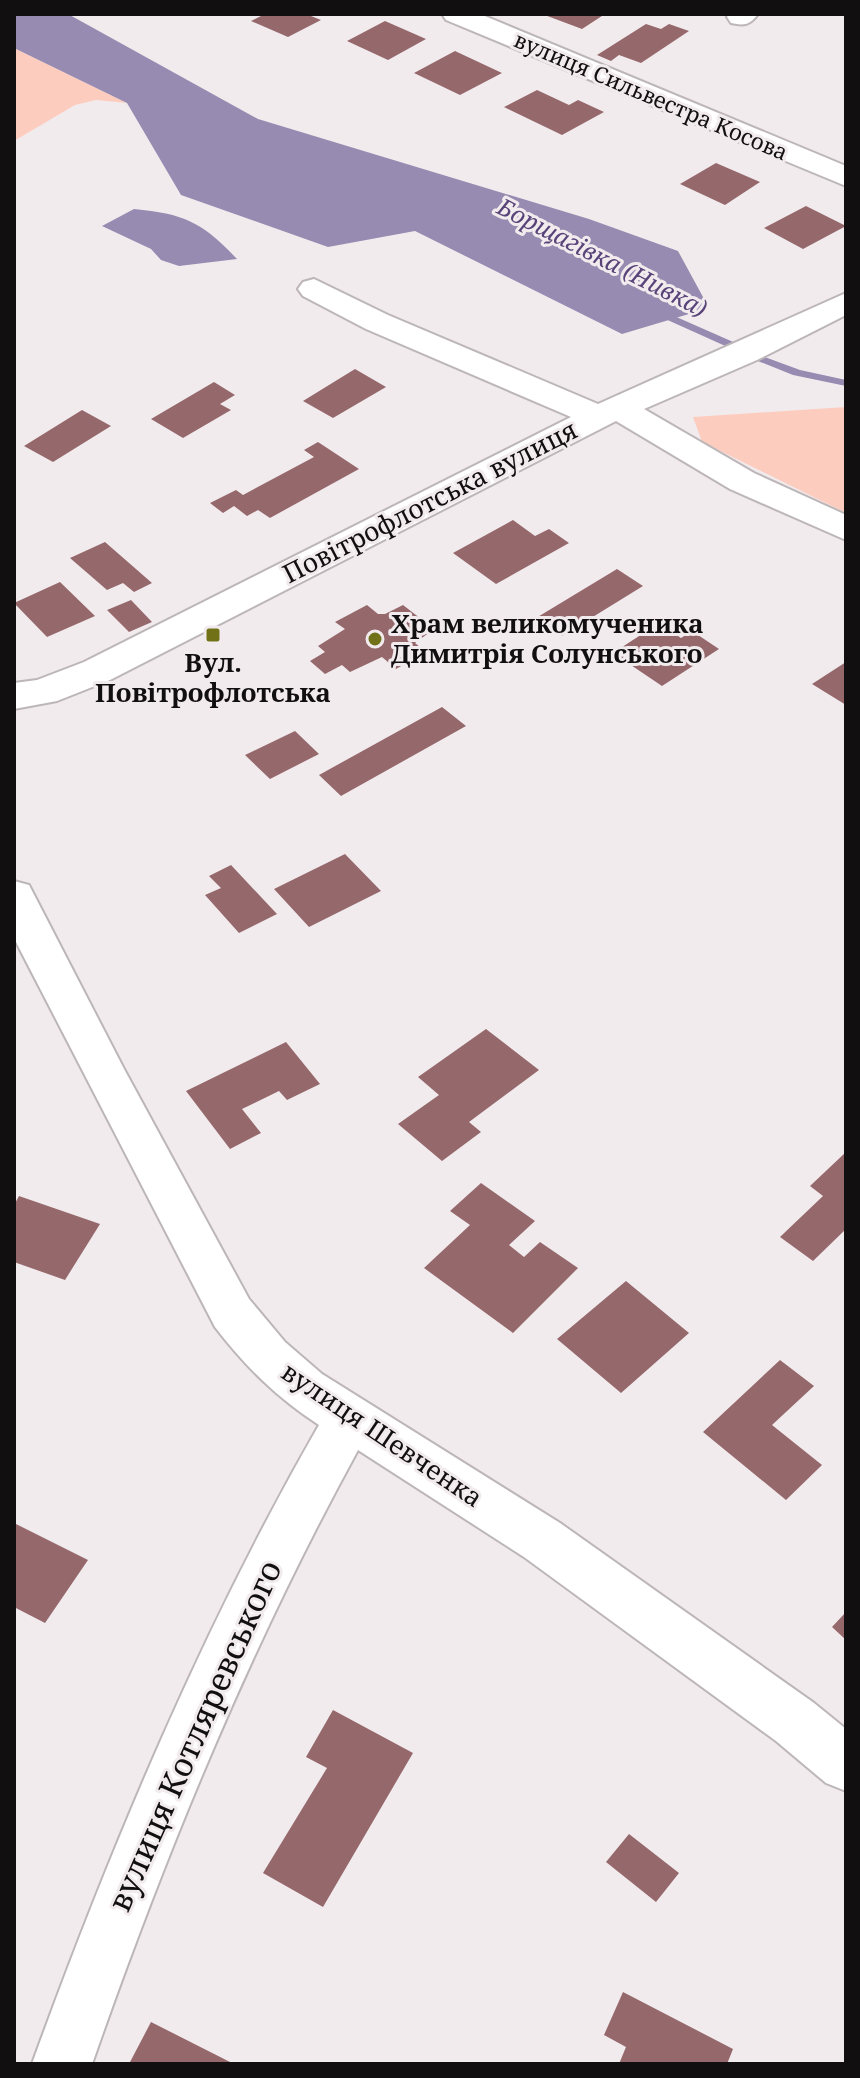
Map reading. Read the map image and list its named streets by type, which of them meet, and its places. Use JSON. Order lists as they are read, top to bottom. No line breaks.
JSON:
{"streets":{"street":["вулиця Сильвестра Косова","Повітрофлотська вулиця","вулиця Шевченка","вулиця Котляревського"]},"crossings":[["вулиця Шевченка","вулиця Котляревського"]],"water":["Борщагівка (Нивка)"],"places":{"transit":["Вул. Повітрофлотська"],"other":["Храм великомученика Димитрія Солунського"]}}
